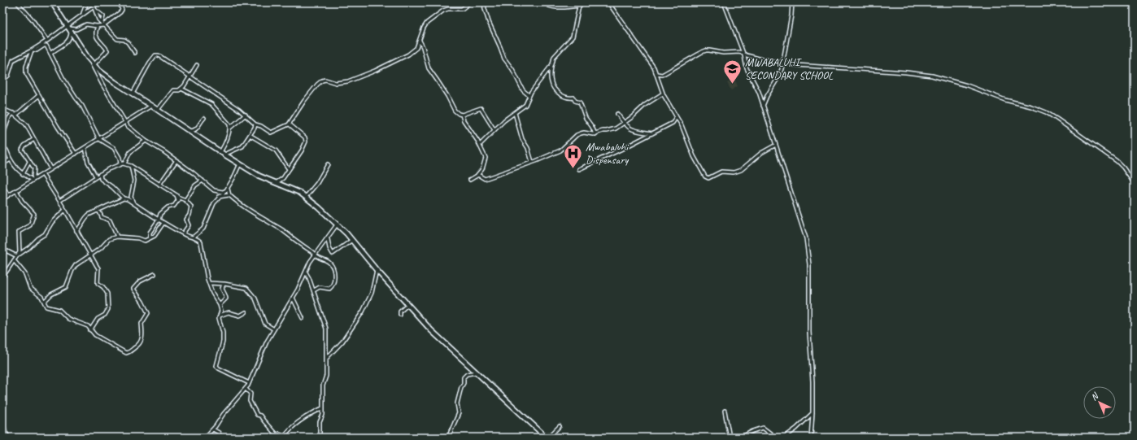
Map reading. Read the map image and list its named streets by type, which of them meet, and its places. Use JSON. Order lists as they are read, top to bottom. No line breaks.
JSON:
{"places":{"school or university":["MWABALUHI SECONDARY SCHOOL"],"hospital":["Mwabaluhi Dispensary"]},"north":"top left"}
